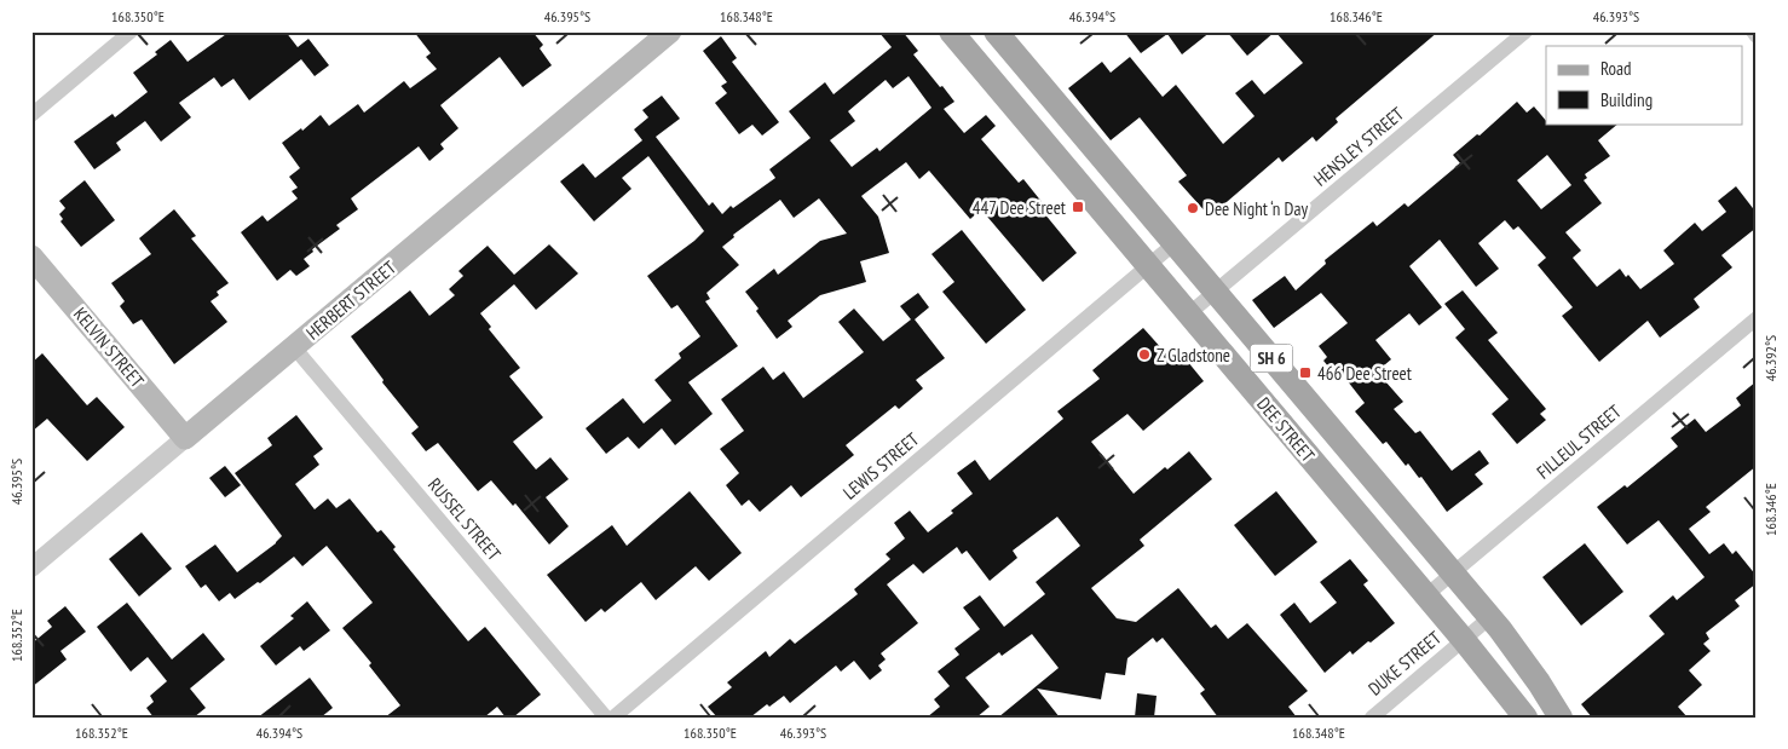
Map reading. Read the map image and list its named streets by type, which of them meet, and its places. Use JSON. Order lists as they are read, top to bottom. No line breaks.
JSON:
{"streets":{"main road":["HERBERT STREET","KELVIN STREET","SH 6","DEE STREET"],"street":["HENSLEY STREET","FILLEUL STREET","LEWIS STREET","RUSSEL STREET","DUKE STREET"]},"crossings":[["HENSLEY STREET","DEE STREET"],["HERBERT STREET","KELVIN STREET"],["HERBERT STREET","RUSSEL STREET"],["DEE STREET","FILLEUL STREET"],["DEE STREET","LEWIS STREET"],["DEE STREET","DUKE STREET"]],"places":{"transit":["447 Dee Street","466 Dee Street"],"other":["Dee Night ‘n Day","Z Gladstone"]},"legend":["Road","Building"],"coordinates":["168.350°E","46.395°S","168.348°E","46.394°S","168.346°E","46.393°S","46.392°S","168.352°E"]}
